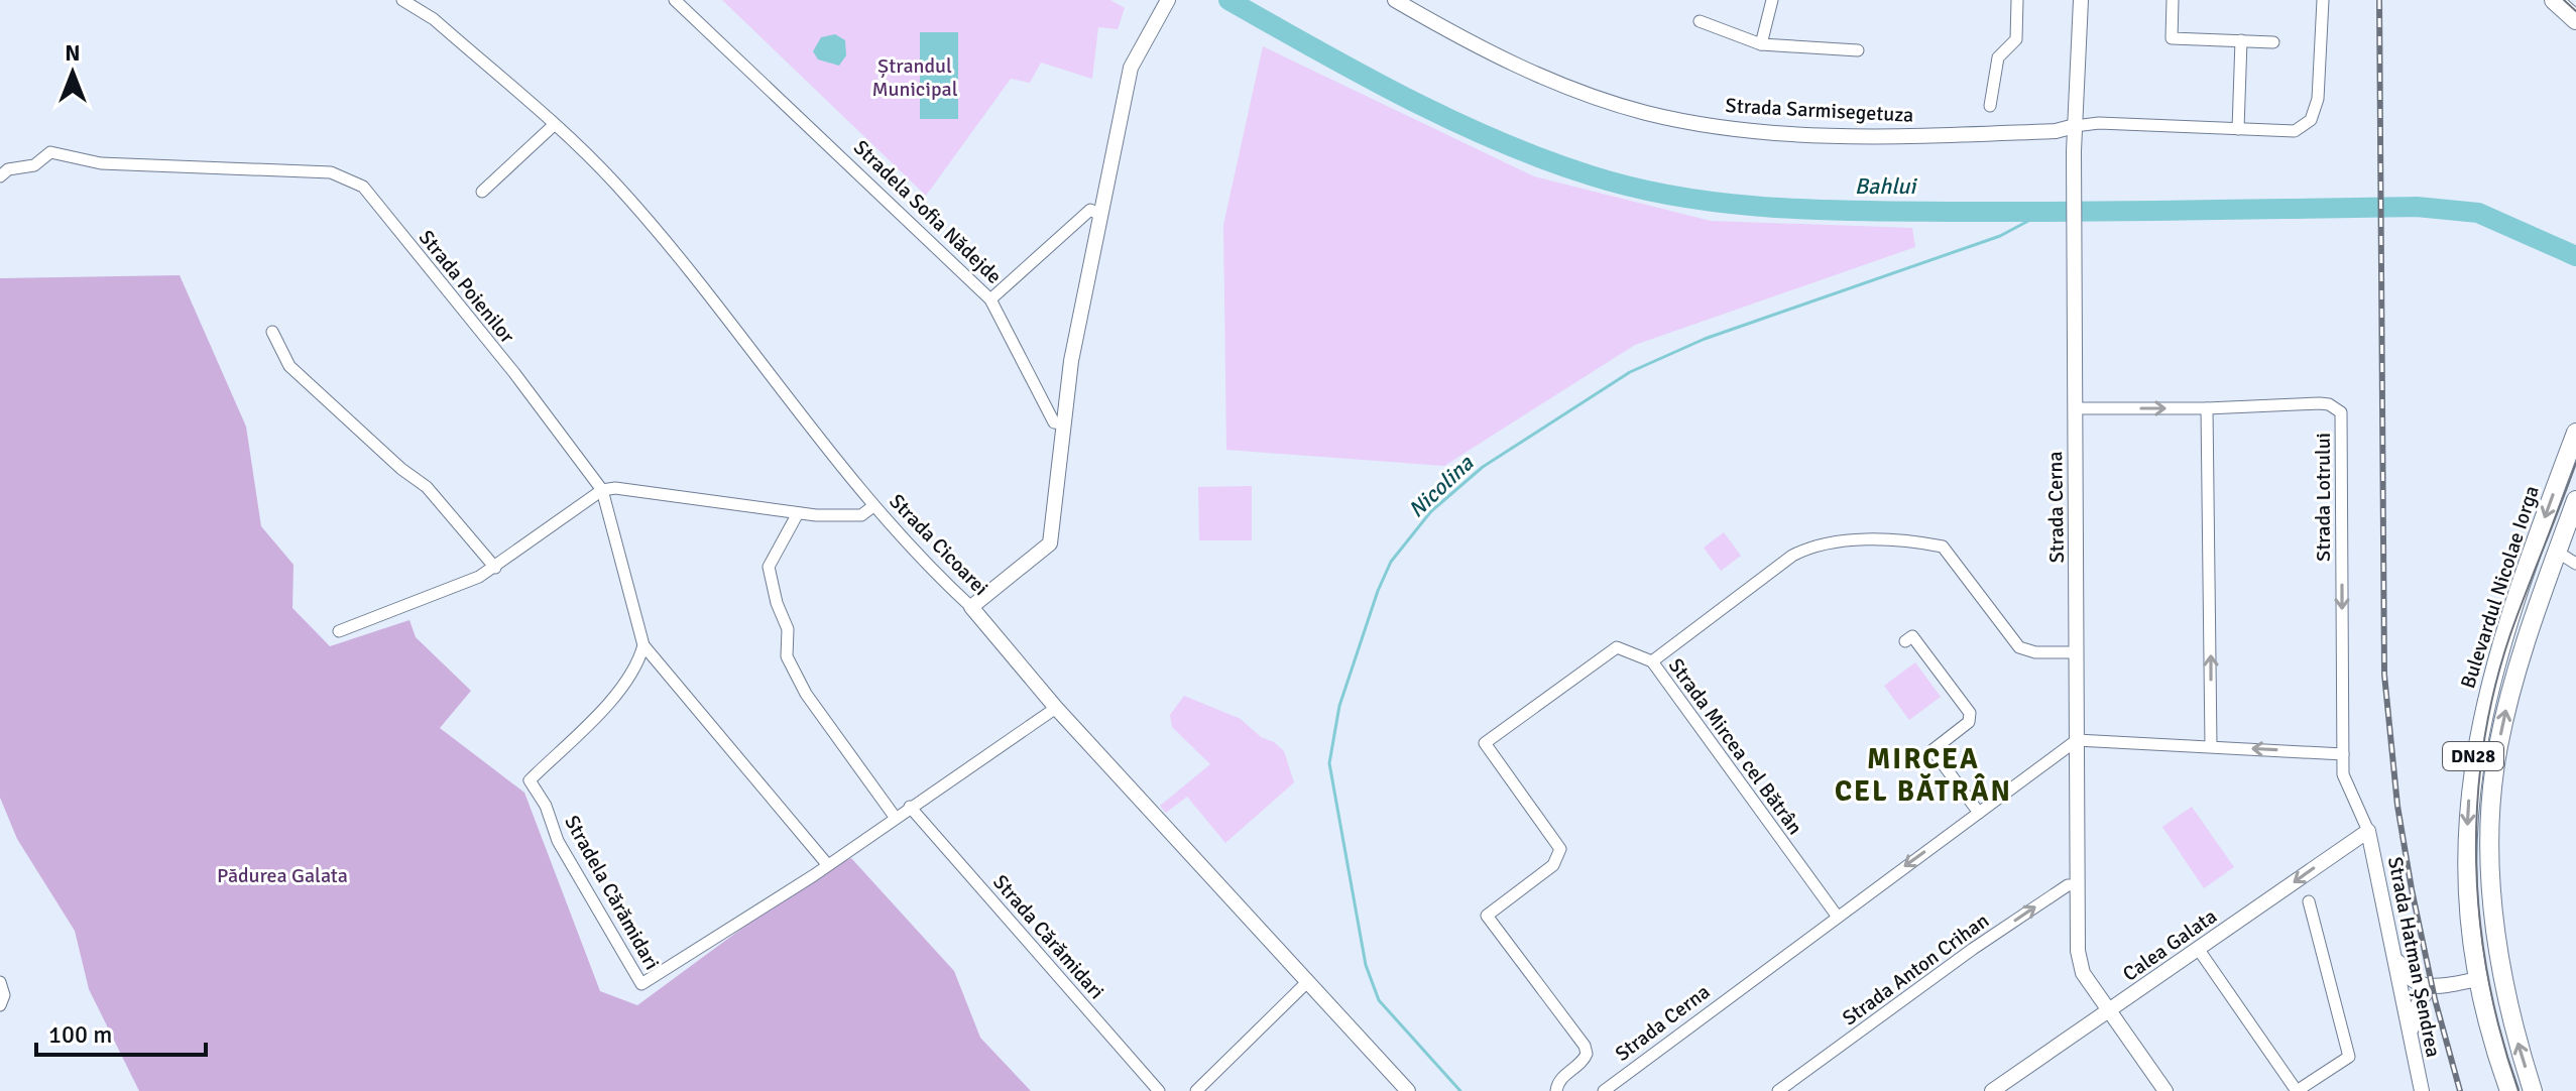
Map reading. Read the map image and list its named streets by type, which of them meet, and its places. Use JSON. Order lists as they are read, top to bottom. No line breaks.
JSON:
{"streets":{"main road":["Bulevardul Nicolae Iorga","DN28"],"street":["Strada Sarmisegetuza","Stradela Sofia Nădejde","Strada Poienilor","Strada Lotrului","Strada Cerna","Strada Cicoarei","Strada Mircea cel Bătrân","Stradela Cărămidari","Strada Cărămidari","Calea Galata","Strada Hatman Șendrea","Strada Anton Crihan"]},"crossings":[["Strada Sarmisegetuza","Strada Cerna"],["Strada Lotrului","Strada Cerna"],["Strada Cerna","Strada Mircea cel Bătrân"],["Strada Cicoarei","Stradela Cărămidari"],["Stradela Cărămidari","Strada Cărămidari"],["Calea Galata","Strada Hatman Șendrea"]],"one_way":["Calea Galata","Strada Anton Crihan"],"districts":["MIRCEA CEL BĂTRÂN"],"water":["Bahlui","Nicolina"],"parks":["Ștrandul Municipal","Pădurea Galata"],"scale_bar":"100 m","north":"top"}
